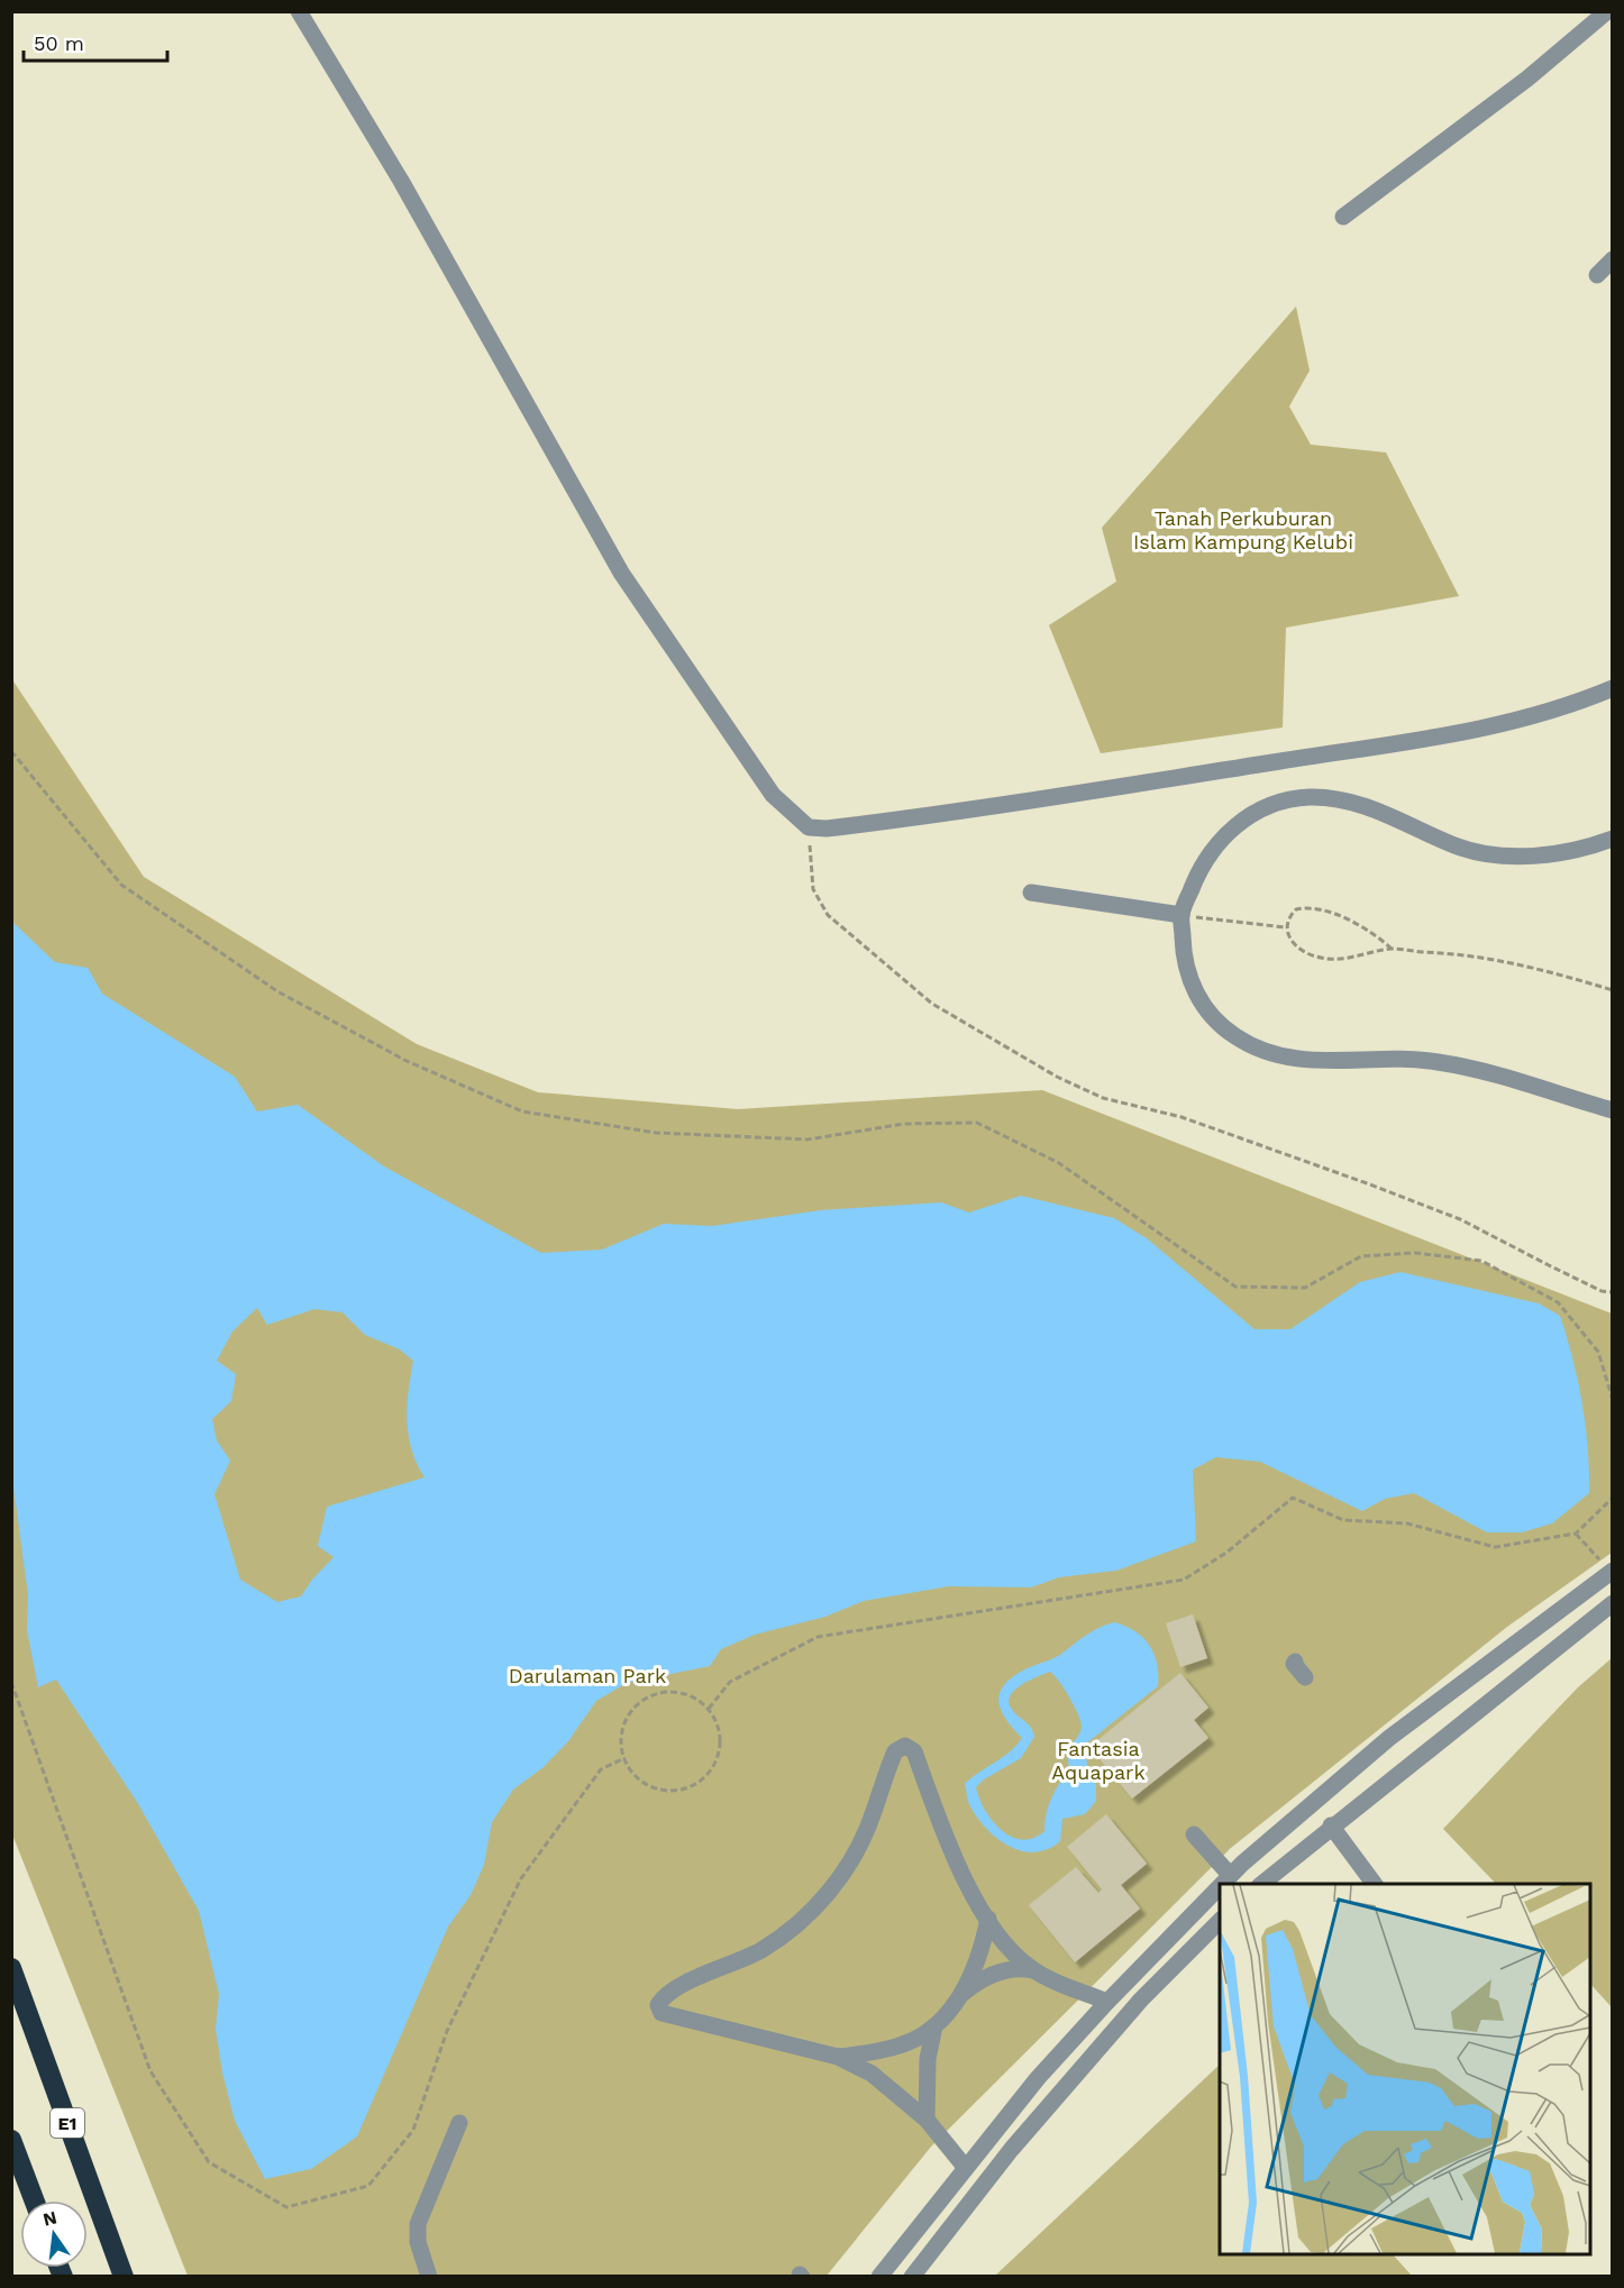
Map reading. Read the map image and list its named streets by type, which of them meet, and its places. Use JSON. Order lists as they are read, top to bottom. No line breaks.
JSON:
{"streets":{"highway":["E1"]},"parks":["Tanah Perkuburan Islam Kampung Kelubi","Darulaman Park","Fantasia Aquapark"],"scale_bar":"50 m","north":"top"}
